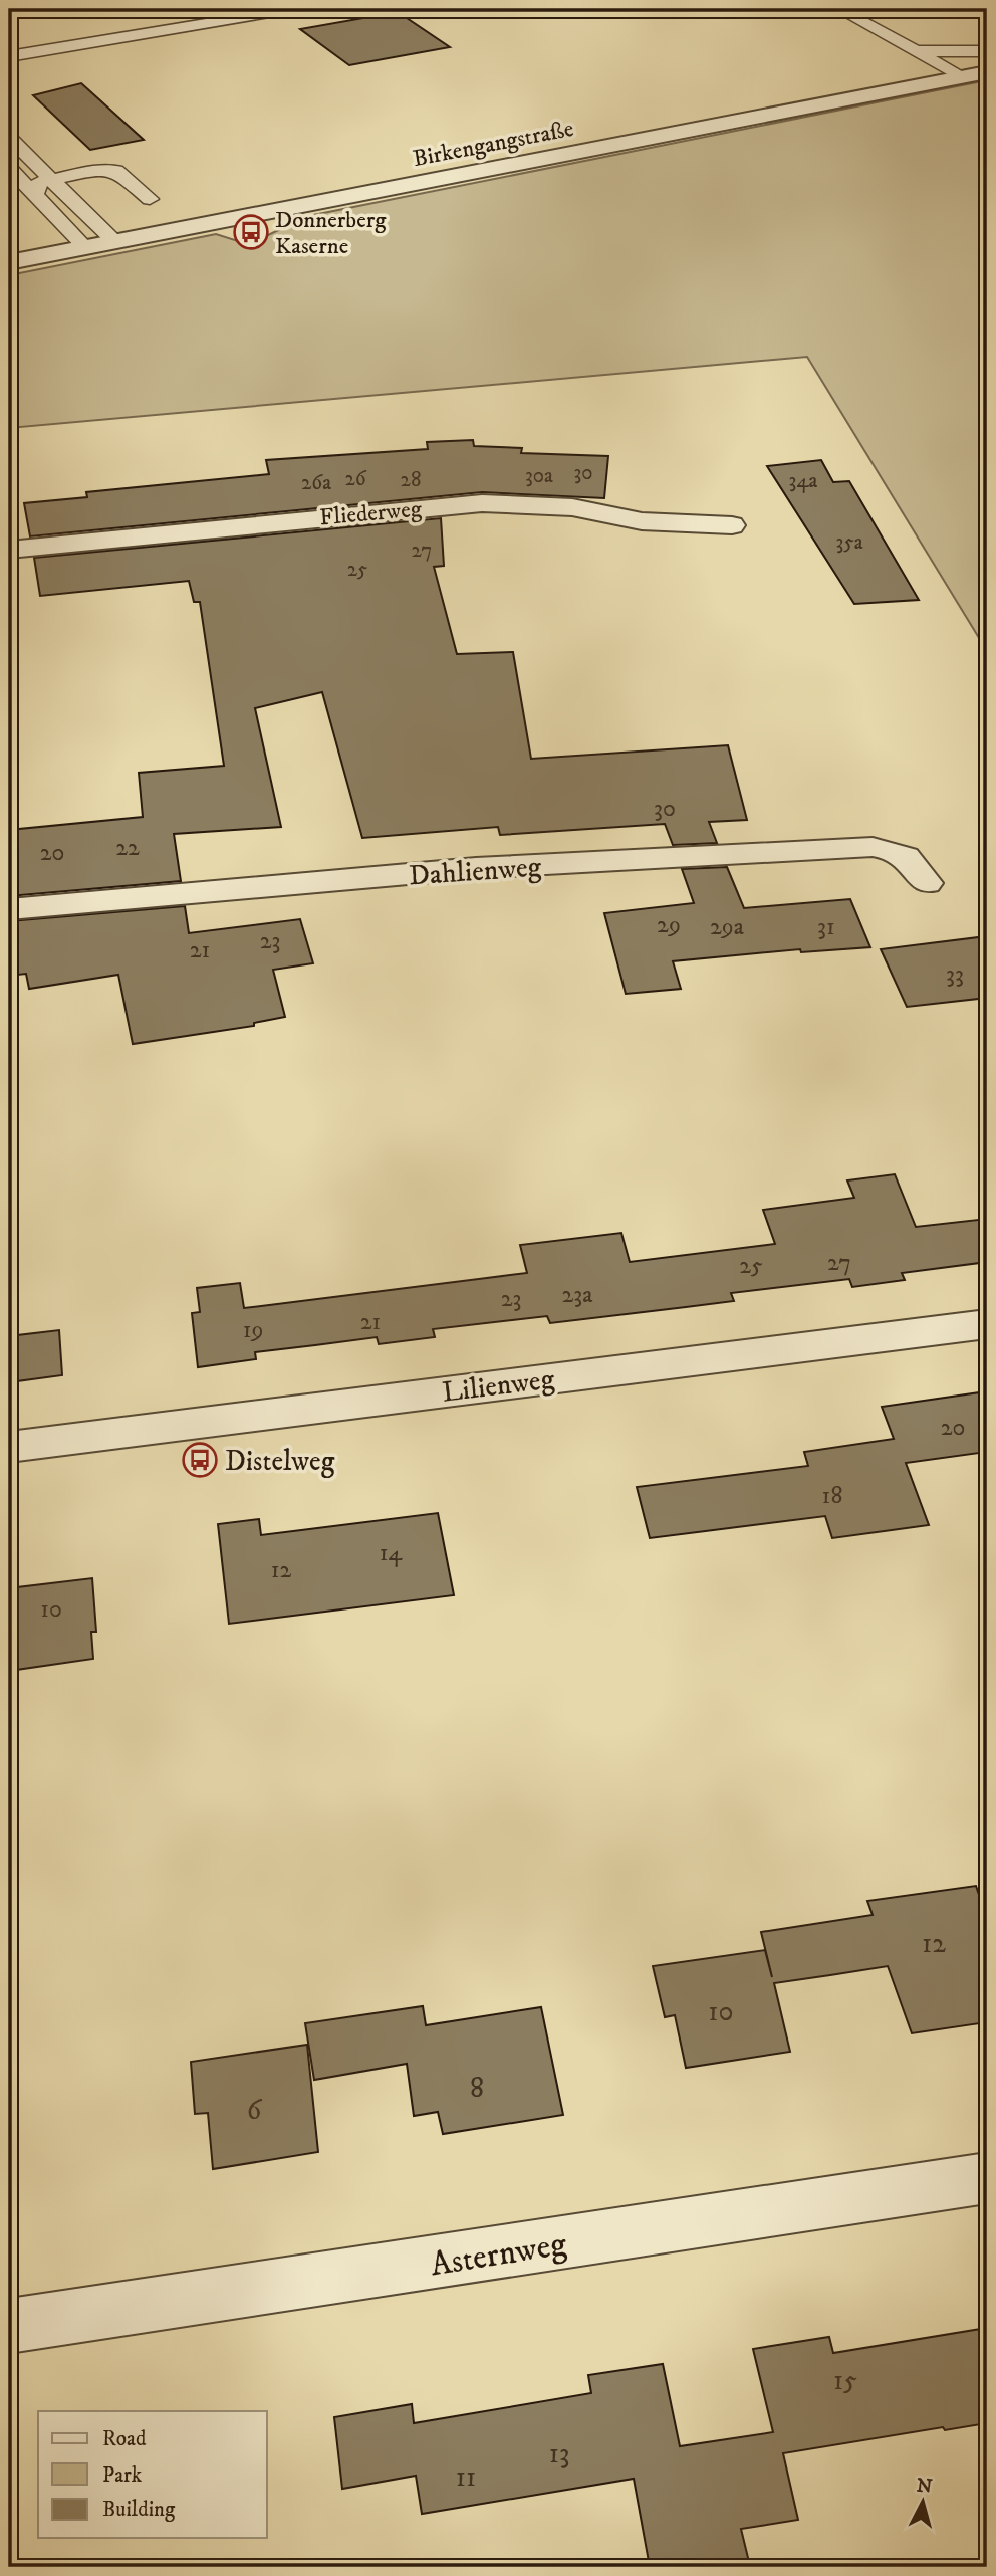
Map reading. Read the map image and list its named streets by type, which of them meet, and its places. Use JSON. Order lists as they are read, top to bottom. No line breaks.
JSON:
{"streets":{"street":["Birkengangstraße","Fliederweg","Dahlienweg","Lilienweg","Asternweg"]},"places":{"bus stop":["Donnerberg Kaserne","Distelweg"]},"house_numbers":["30","30a","26","28","34a","26a","35a","27","25","30","22","20","29","29a","31","23","21","33","27","25","23a","23","21","19","20","18","14","12","10","12","10","8","6","15","13","11"],"legend":["Road","Park","Building"],"north":"top"}
